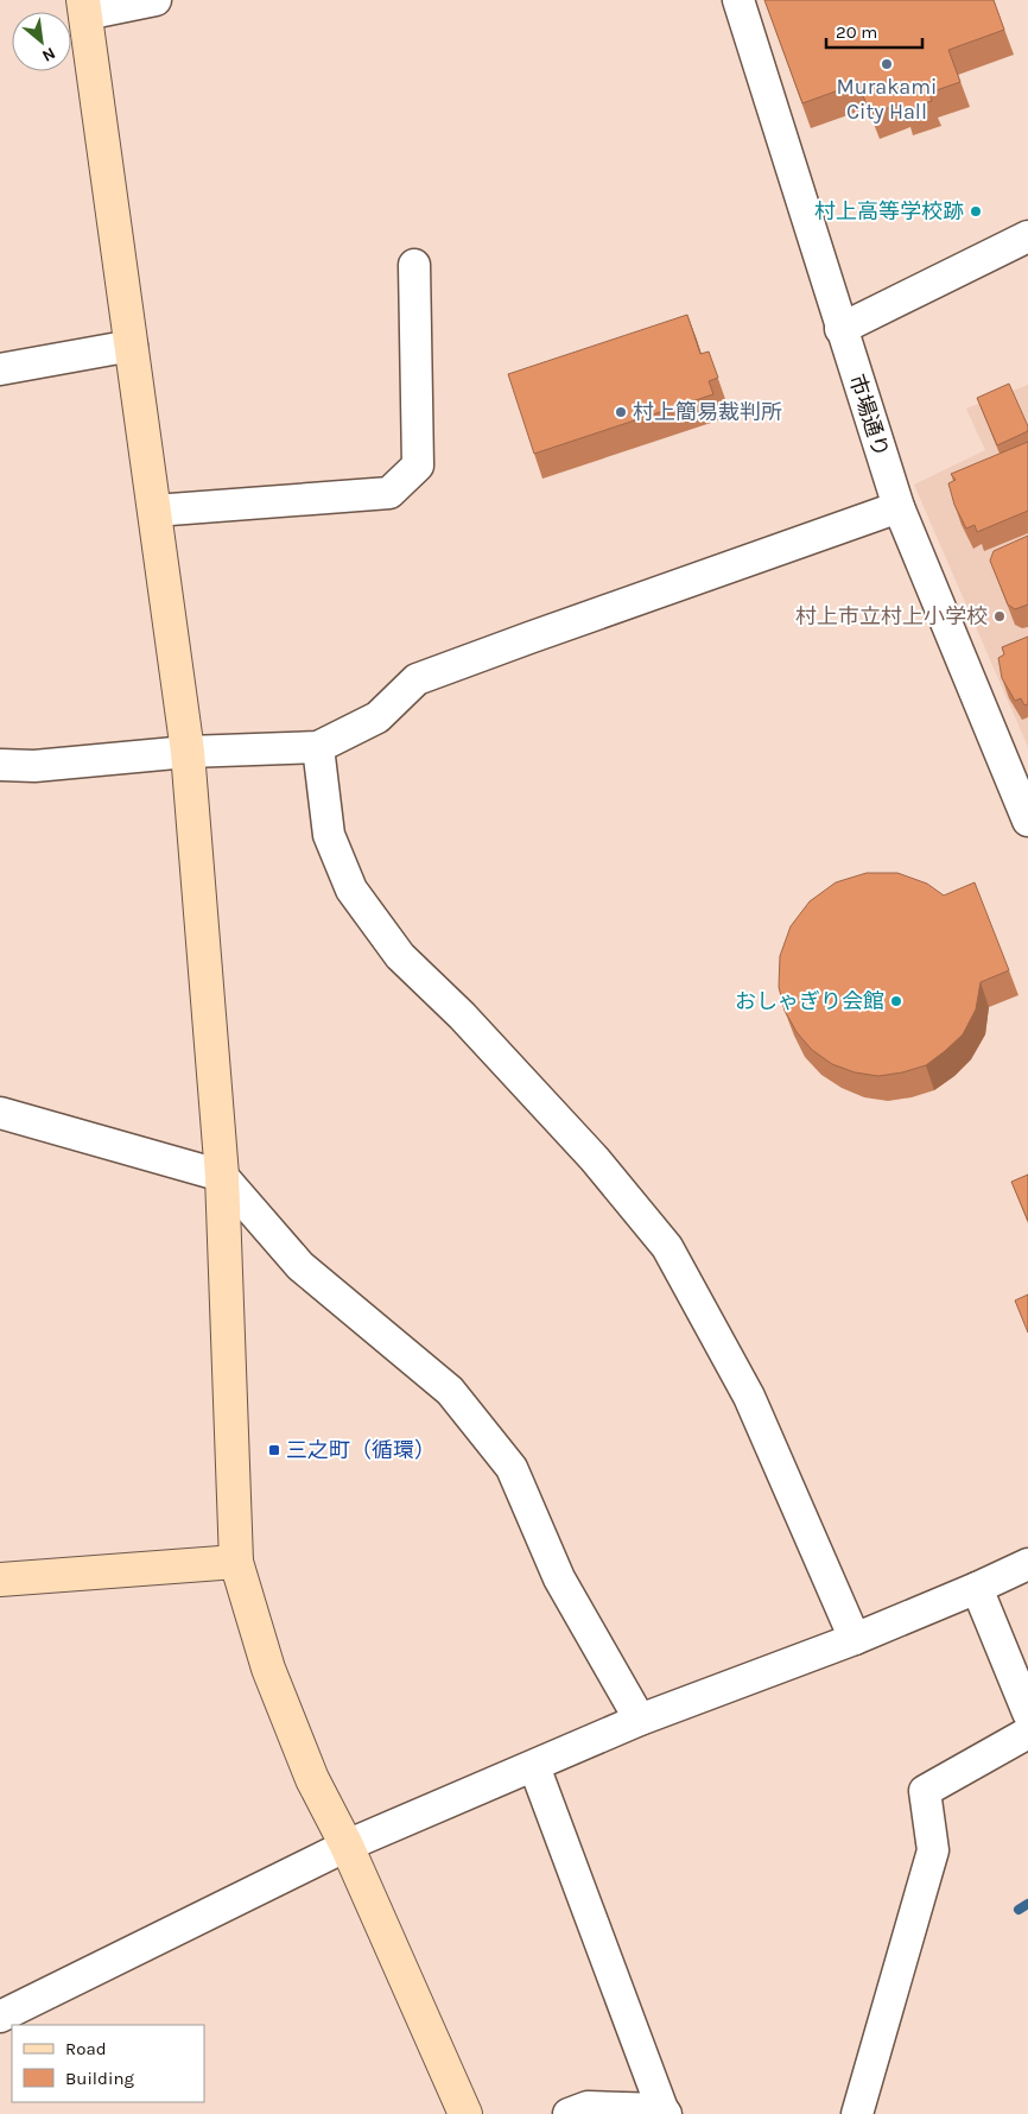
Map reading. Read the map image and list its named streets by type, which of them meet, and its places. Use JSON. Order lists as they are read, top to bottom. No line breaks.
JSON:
{"streets":{"street":["市場通り"]},"places":{"other":["Murakami City Hall","村上高等学校跡","村上簡易裁判所","村上市立村上小学校","おしゃぎり会館"],"transit":["三之町（循環）"]},"legend":["Road","Building"],"scale_bar":"20 m","north":"bottom right"}
